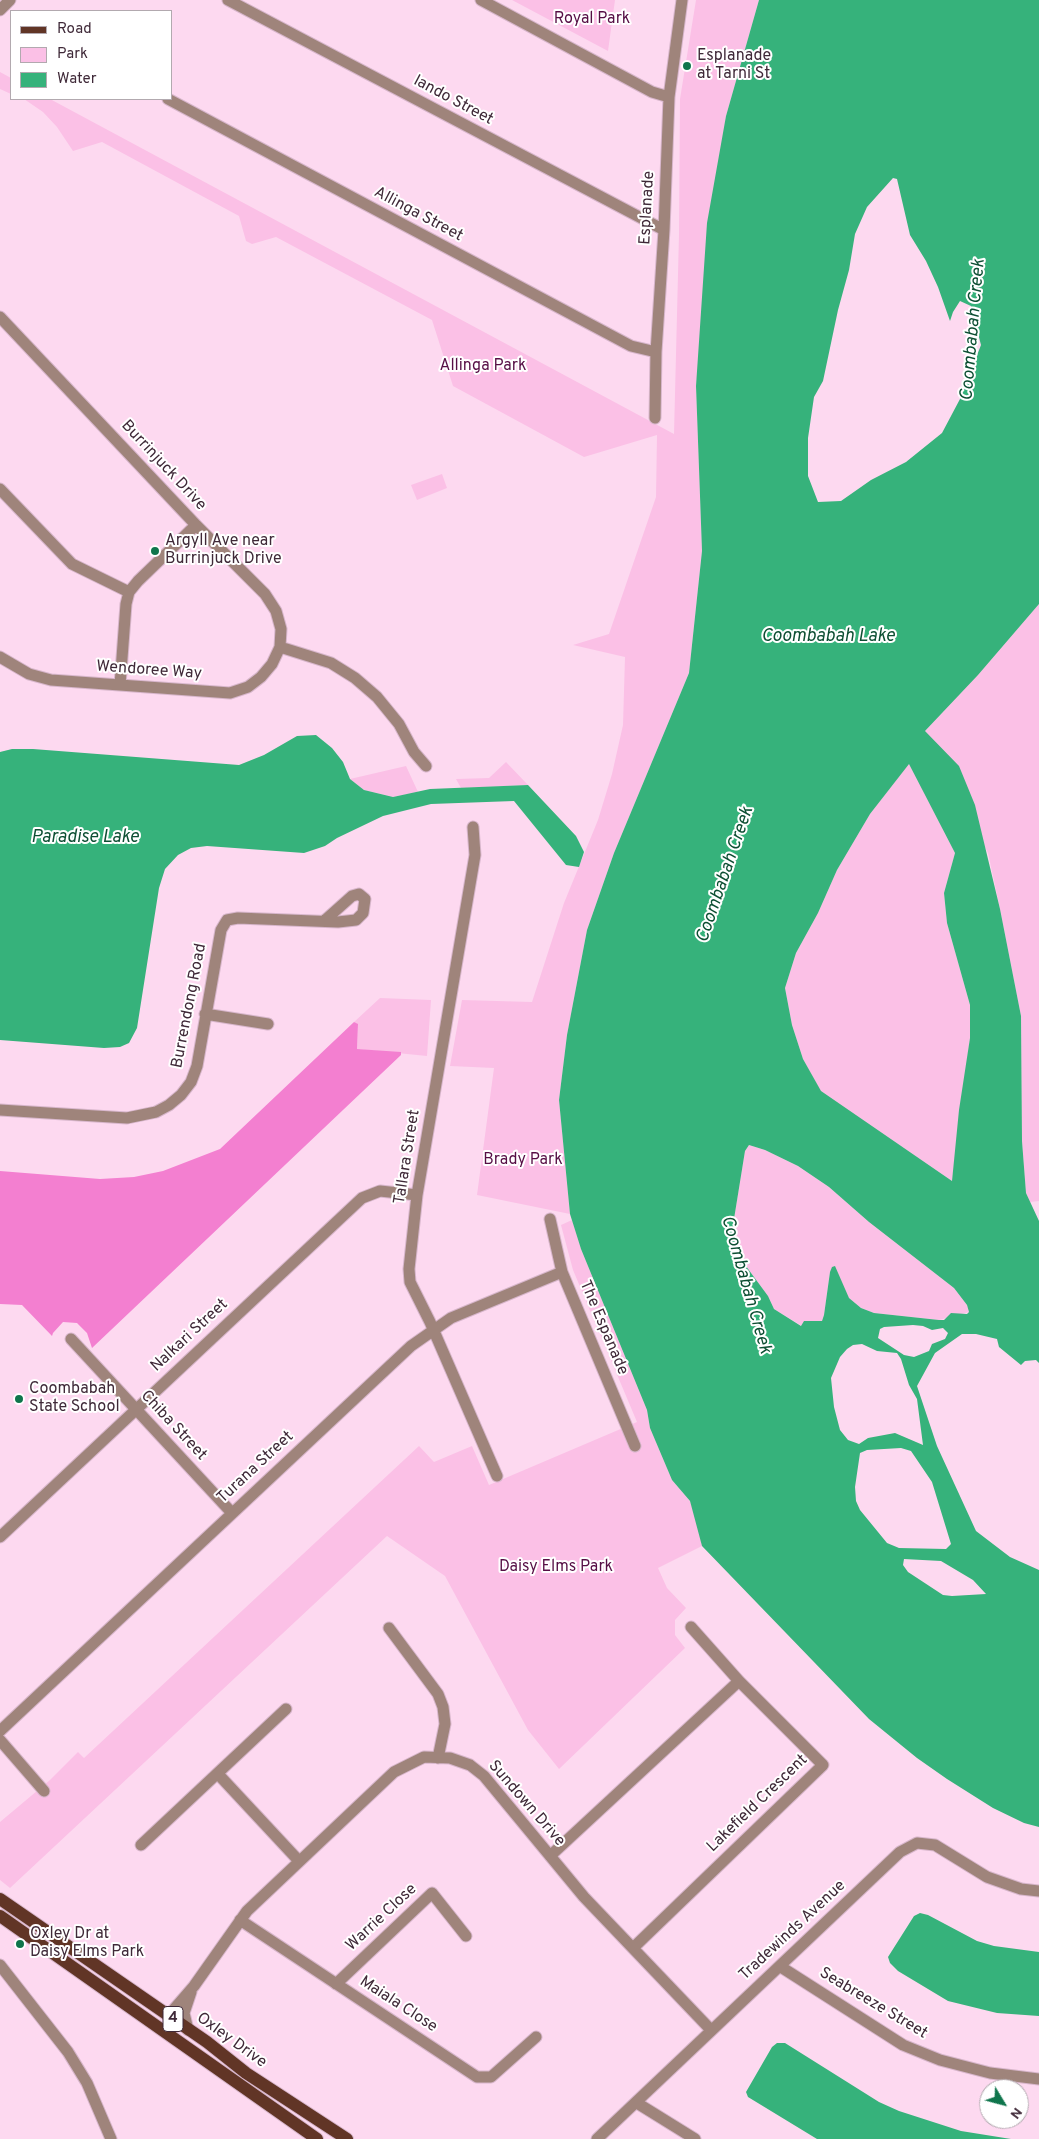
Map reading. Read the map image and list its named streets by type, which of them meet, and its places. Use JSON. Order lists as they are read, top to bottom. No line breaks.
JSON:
{"streets":{"main road":["4","Oxley Drive"],"street":["Iando Street","Esplanade","Allinga Street","Burrinjuck Drive","Wendoree Way","Burrendong Road","Tallara Street","The Espanade","Nalkari Street","Chiba Street","Turana Street","Sundown Drive","Lakefield Crescent","Warrie Close","Tradewinds Avenue","Seabreeze Street","Maiala Close"]},"crossings":[["Iando Street","Esplanade"],["Esplanade","Allinga Street"],["Burrinjuck Drive","Wendoree Way"],["Tallara Street","Nalkari Street"],["Tallara Street","Turana Street"],["The Espanade","Turana Street"],["Nalkari Street","Chiba Street"],["Chiba Street","Turana Street"],["Sundown Drive","Lakefield Crescent"],["Sundown Drive","Tradewinds Avenue"],["Sundown Drive","Maiala Close"],["Sundown Drive","Oxley Drive"],["Warrie Close","Maiala Close"],["Tradewinds Avenue","Seabreeze Street"]],"water":["Coombabah Creek","Coombabah Lake","Paradise Lake"],"parks":["Royal Park","Allinga Park","Brady Park","Daisy Elms Park"],"places":["Esplanade at Tarni St","Argyll Ave near Burrinjuck Drive","Coombabah State School","Oxley Dr at Daisy Elms Park"],"legend":["Road","Park","Water"],"north":"bottom right"}
